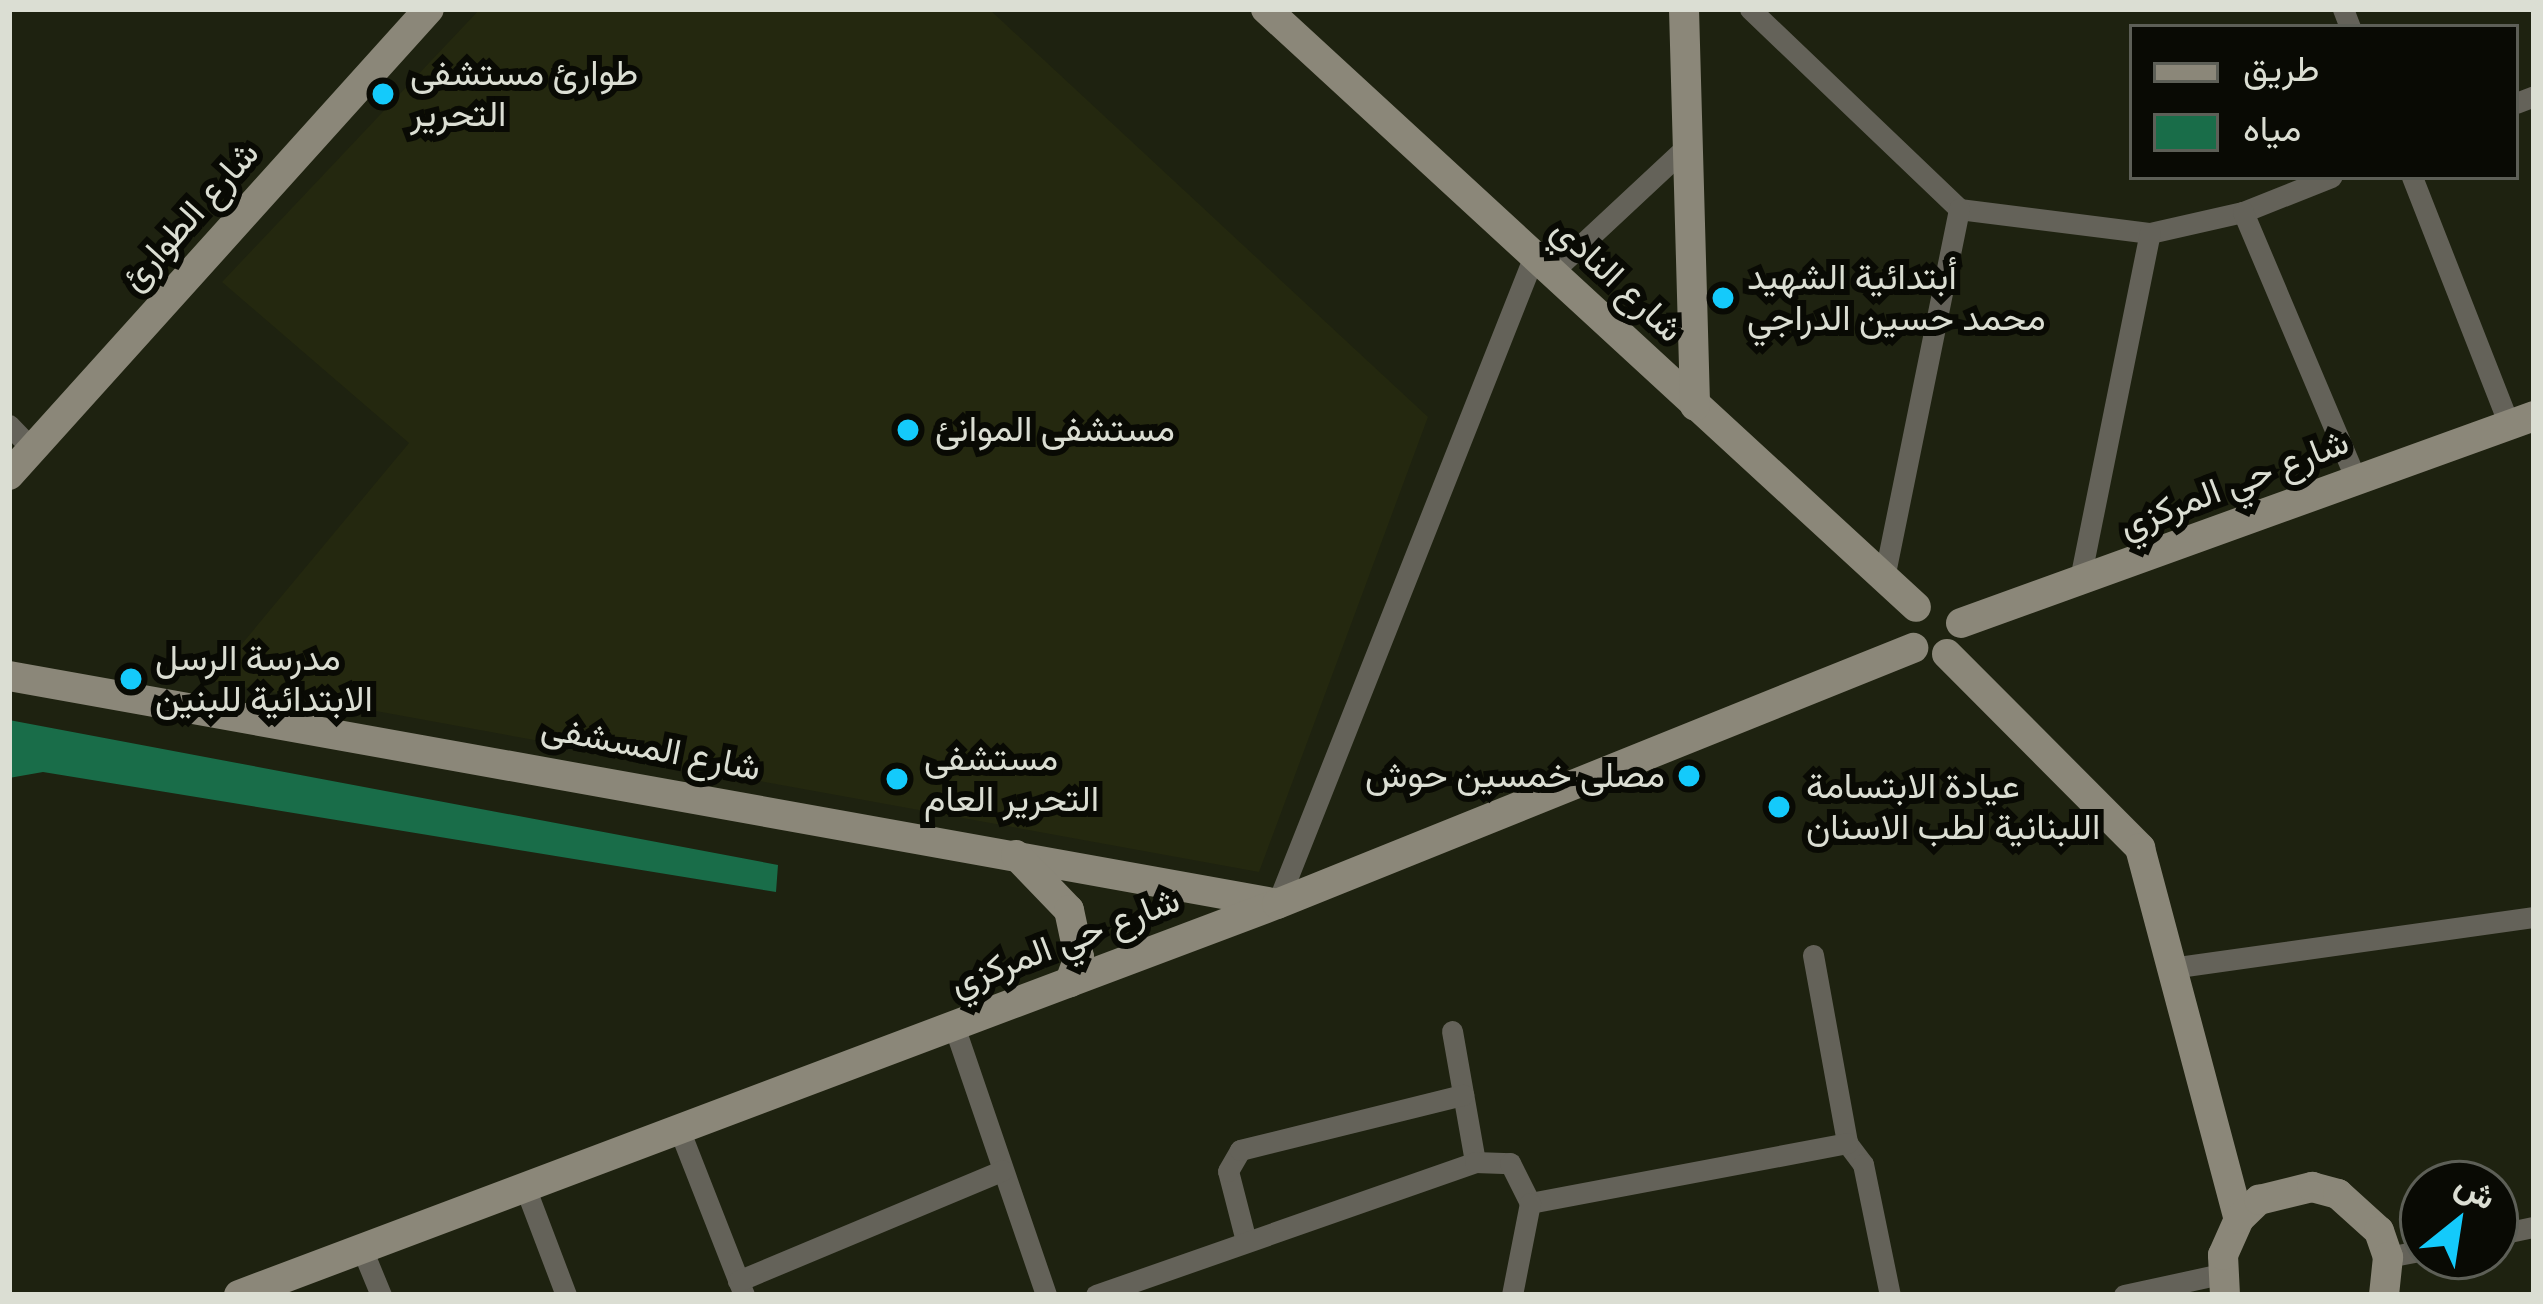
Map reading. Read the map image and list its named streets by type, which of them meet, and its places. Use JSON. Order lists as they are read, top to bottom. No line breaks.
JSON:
{"streets":{"street":["شارع الطوارئ","شارع النادي","شارع حي المركزي","شارع المسشفى"]},"crossings":[["شارع النادي","شارع حي المركزي"],["شارع حي المركزي","شارع المسشفى"]],"places":["طوارئ مستشفى التحرير","أبتدائية الشهيد محمد حسين الدراجي","مستشفى الموانئ","مدرسة الرسل الابتدائية للبنين","مصلى خمسين حوش","مستشفى التحرير العام","عيادة الابتسامة اللبنانية لطب الاسنان"],"legend":["طريق","مياه"],"north":"top right"}
